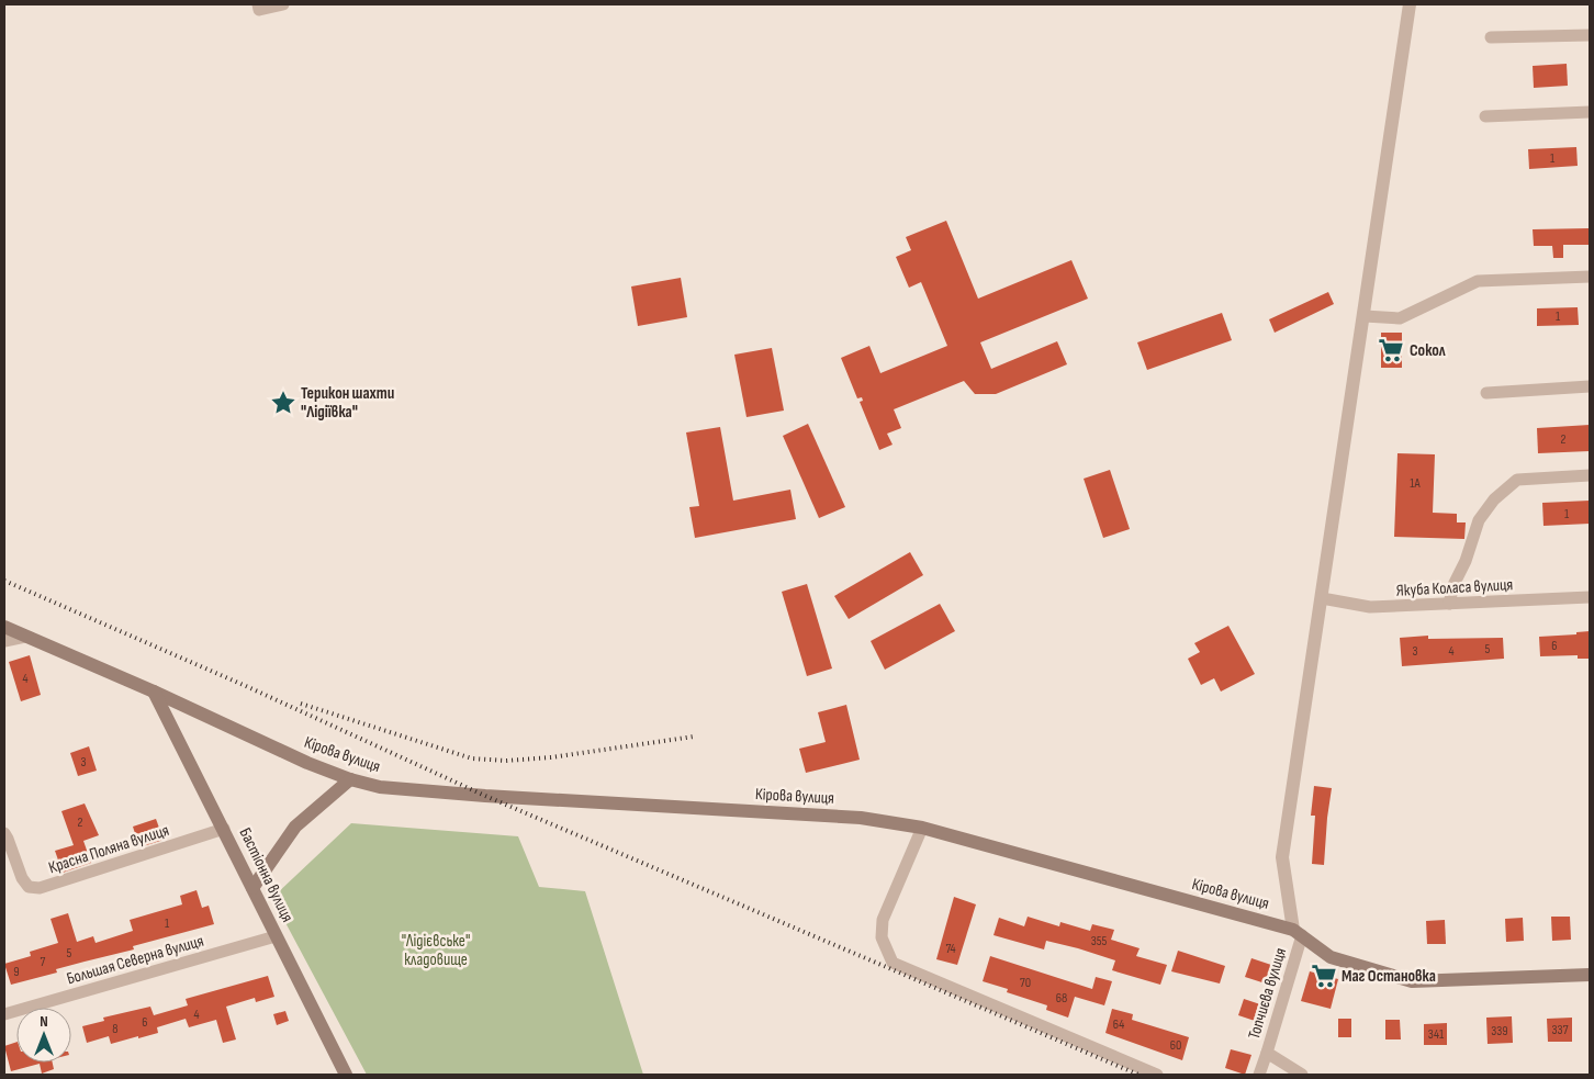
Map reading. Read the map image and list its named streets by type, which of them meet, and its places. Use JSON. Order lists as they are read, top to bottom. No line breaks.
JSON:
{"streets":{"main road":["Кірова вулиця","Бастіонна вулиця"],"street":["Якуба Коласа вулиця","Красна Поляна вулиця","Большая Северна вулиця","Топчиєва вулиця"]},"crossings":[["Кірова вулиця","Бастіонна вулиця"],["Кірова вулиця","Топчиєва вулиця"],["Красна Поляна вулиця","Бастіонна вулиця"],["Бастіонна вулиця","Большая Северна вулиця"]],"parks":["\"Лідієвське\" кладовище"],"places":{"supermarket":["Сокол","Маг Остановка"],"place":["Терикон шахти \"Лідіївка\""]},"house_numbers":["1","1","2","1А","1","6","5","3","4","4","3","2","1","355","74","5","7","9","70","68","4","6","64","8","337","339","341","60"],"north":"top"}
